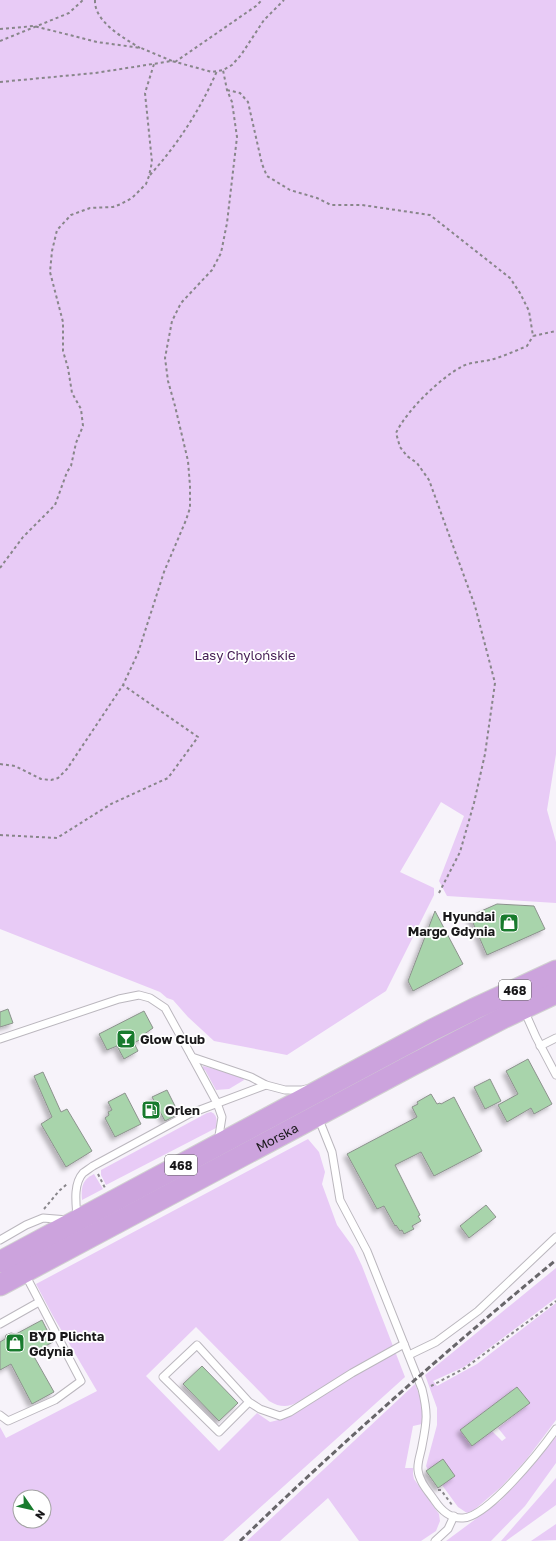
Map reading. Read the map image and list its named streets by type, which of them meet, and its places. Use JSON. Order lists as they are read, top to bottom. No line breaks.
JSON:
{"streets":{"main road":["468","Morska"]},"parks":["Lasy Chylońskie"],"places":{"shop":["Hyundai Margo Gdynia","BYD Plichta Gdynia"],"bar":["Glow Club"],"fuel station":["Orlen"]},"north":"bottom right"}
